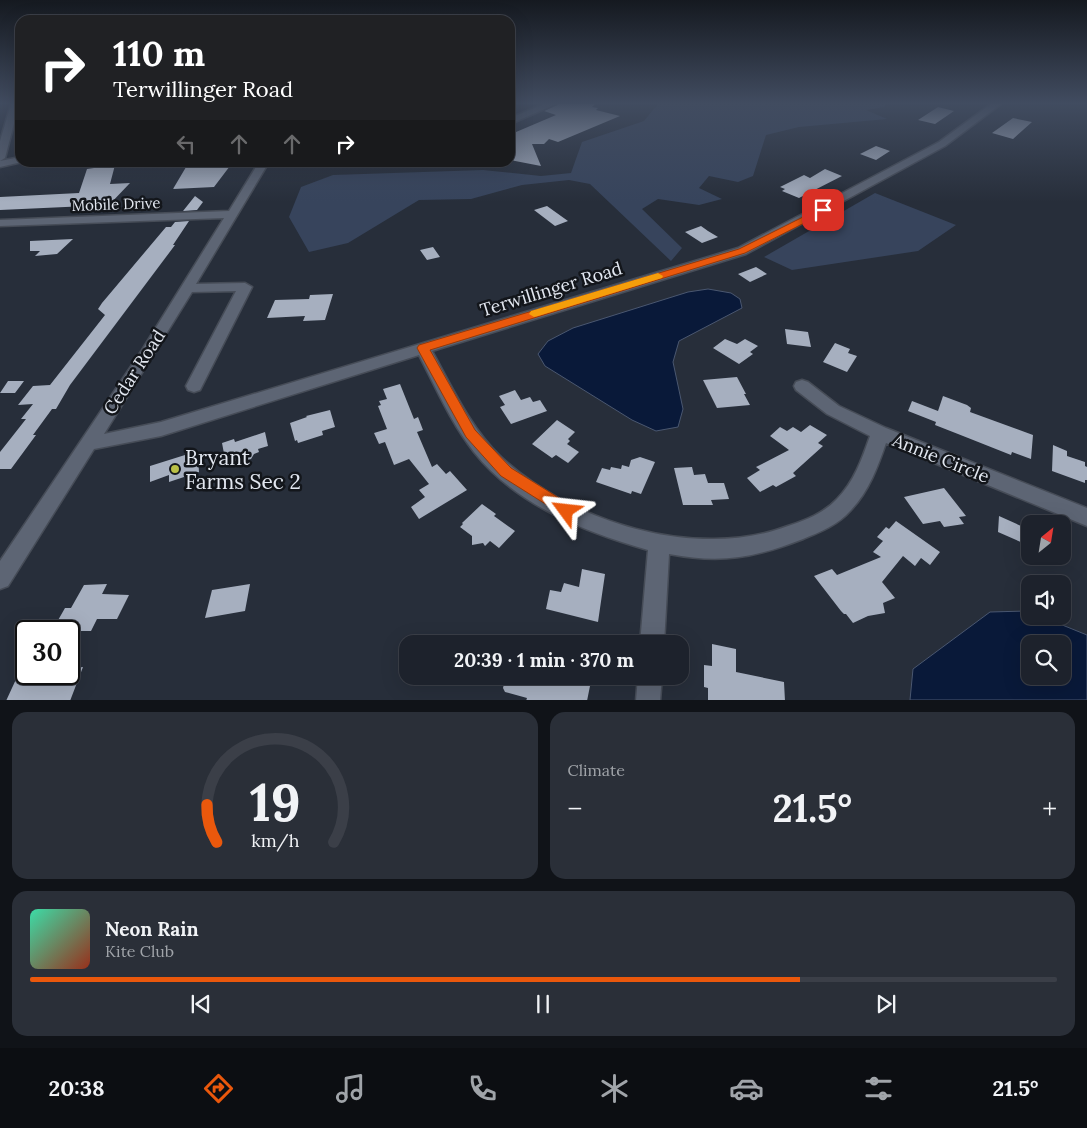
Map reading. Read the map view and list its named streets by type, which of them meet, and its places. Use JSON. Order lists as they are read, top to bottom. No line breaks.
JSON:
{"streets":{"street":["Mobile Drive","Terwillinger Road","Cedar Road","Annie Circle"]},"crossings":[["Mobile Drive","Cedar Road"],["Terwillinger Road","Cedar Road"]],"places":["Bryant Farms Sec 2"],"north":"top right","page":{"turn":["110 m","Terwillinger Road"],"limit":"30","trip":"20:39 · 1 min · 370 m","tile":"Climate","heat":["−","21.5°","+"],"song":["Neon Rain","Kite Club"],"tabs":["20:38","21.5°"],"gauge":["19","km/h"]}}
